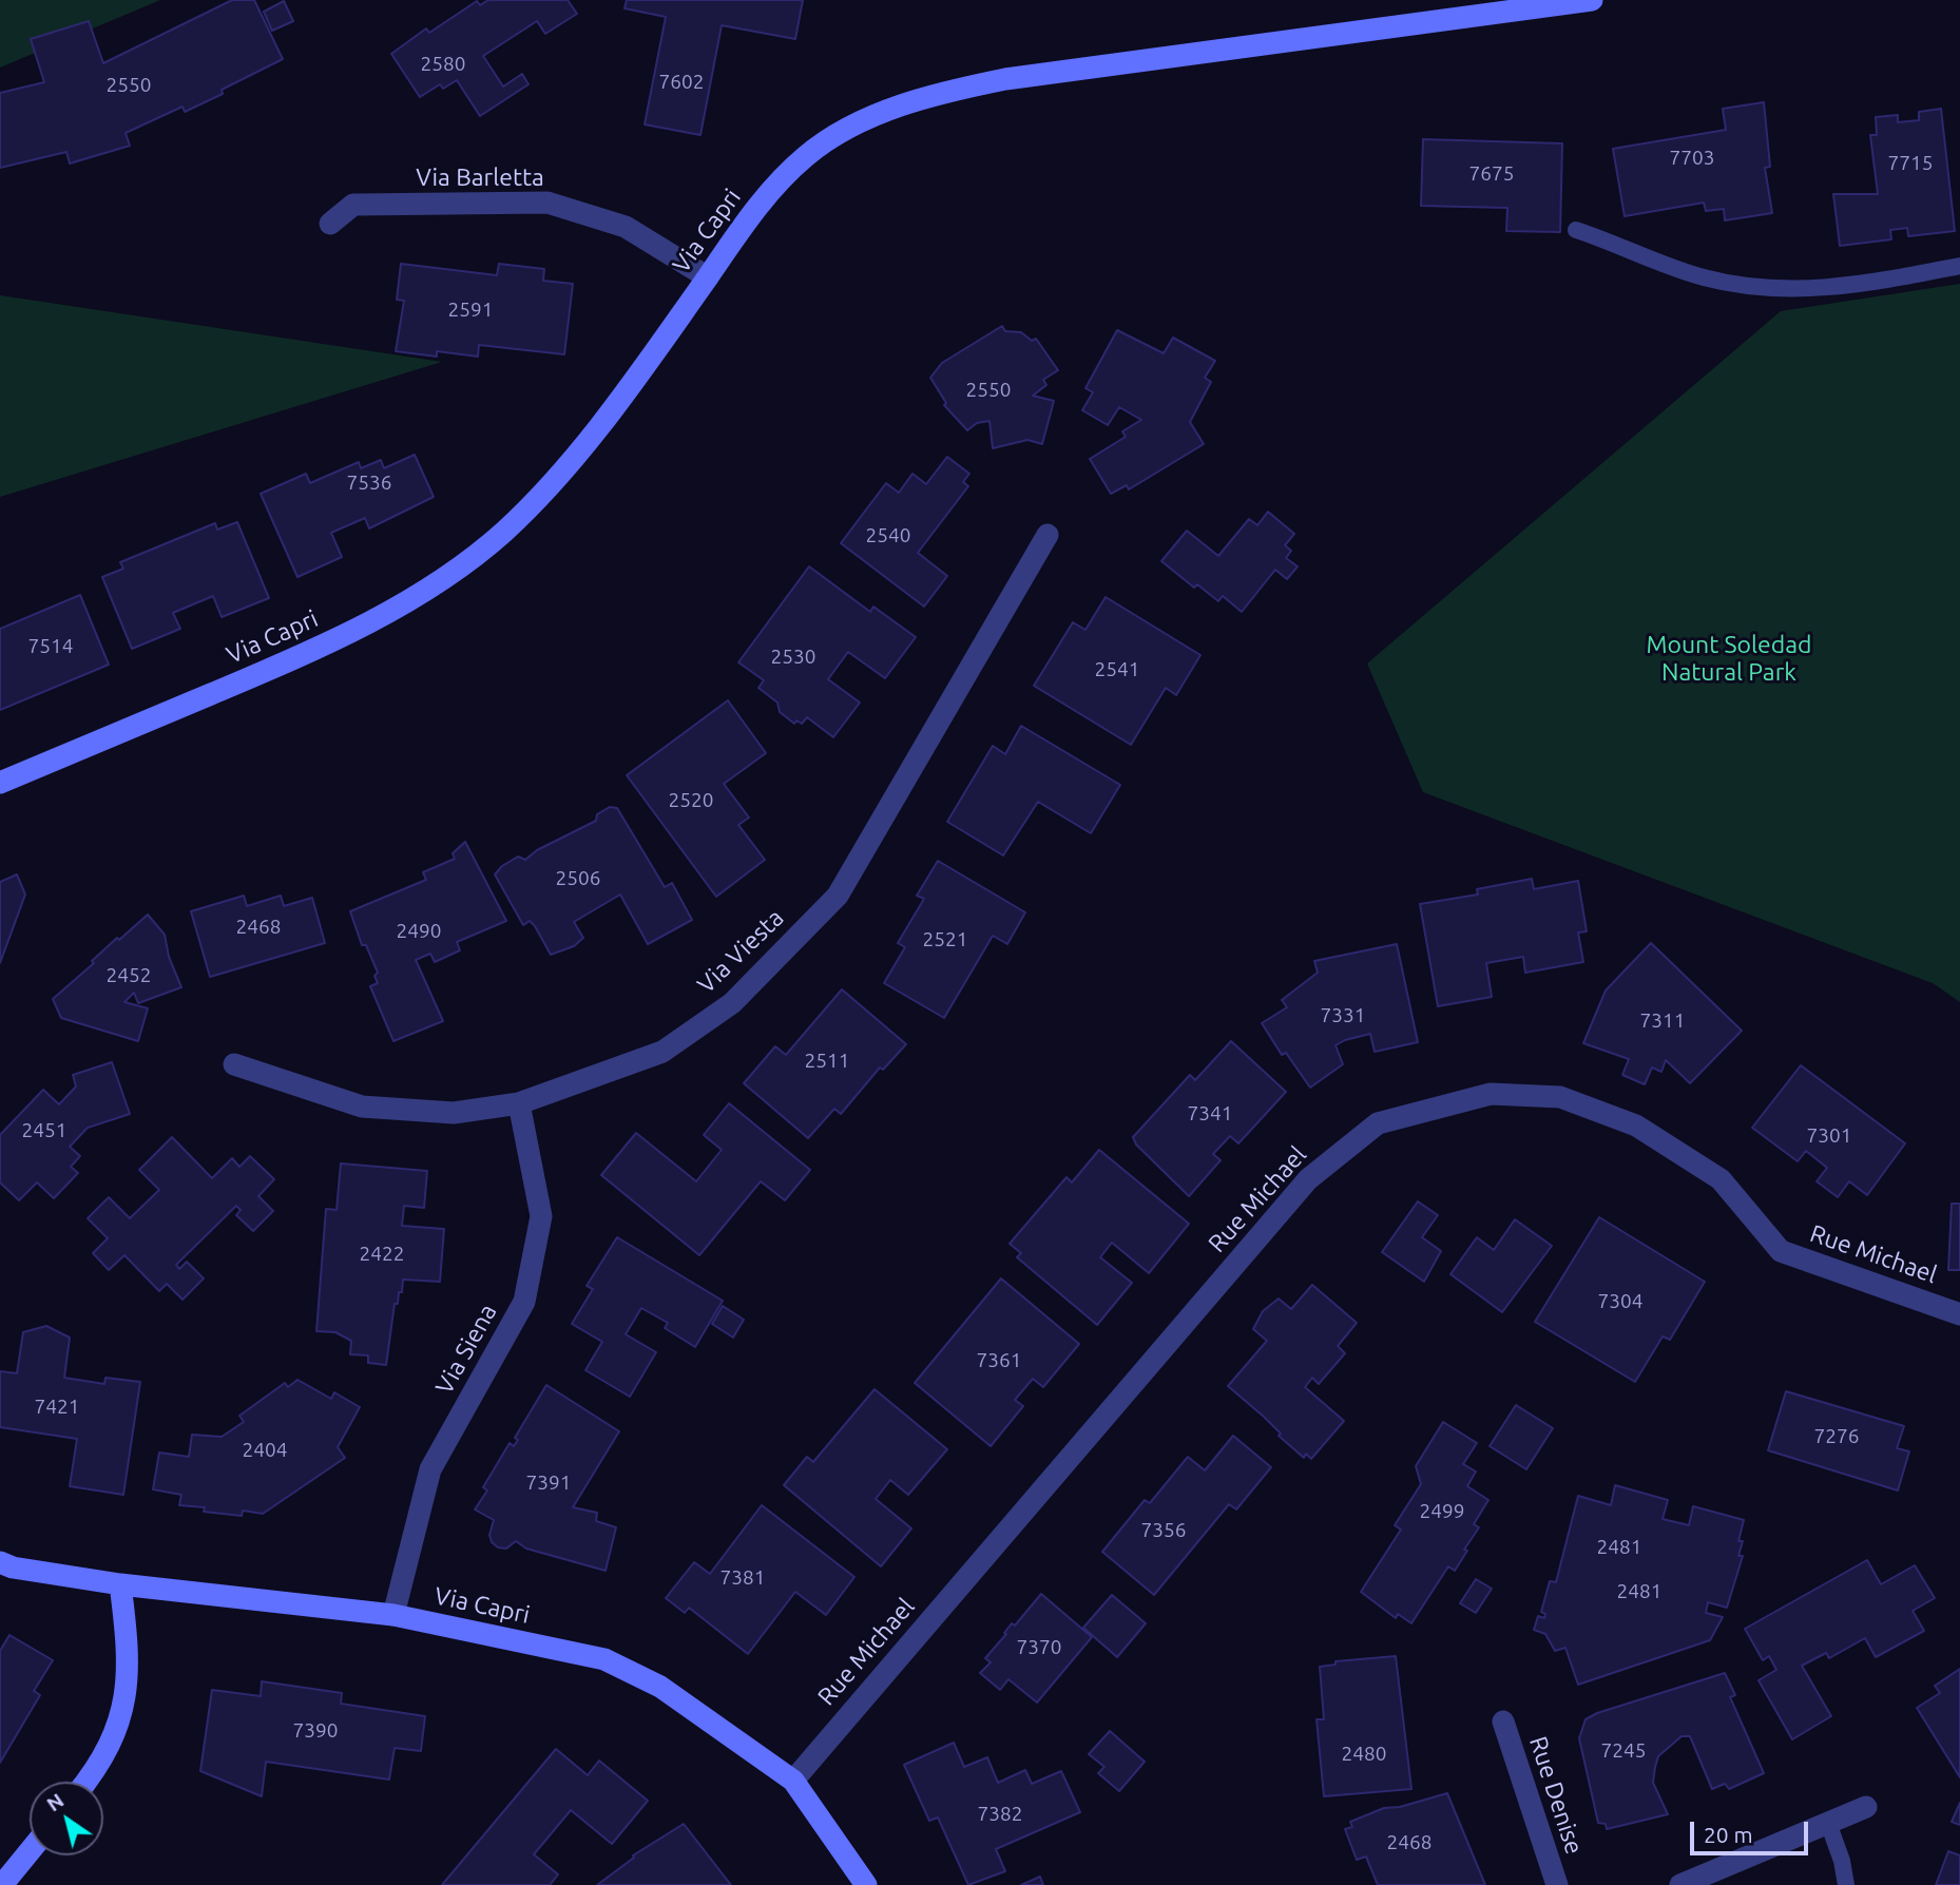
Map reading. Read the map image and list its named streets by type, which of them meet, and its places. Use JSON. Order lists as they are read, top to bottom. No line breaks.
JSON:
{"streets":{"street":["Via Barletta","Via Capri","Via Viesta","Rue Michael","Via Siena","Rue Denise"]},"crossings":[["Via Barletta","Via Capri"],["Via Capri","Rue Michael"],["Via Capri","Via Siena"],["Via Viesta","Via Siena"]],"parks":["Mount Soledad Natural Park"],"house_numbers":["2580","7602","2550","7703","7715","7675","2591","2550","7536","2540","7514","2530","2541","2520","2506","2468","2490","2521","2452","7331","7311","2511","7341","2451","7301","2422","7304","7361","7421","7276","2404","7391","2499","7356","2481","7381","2481","7370","7390","7245","2480","7382","2468"],"scale_bar":"20 m","north":"top left"}
